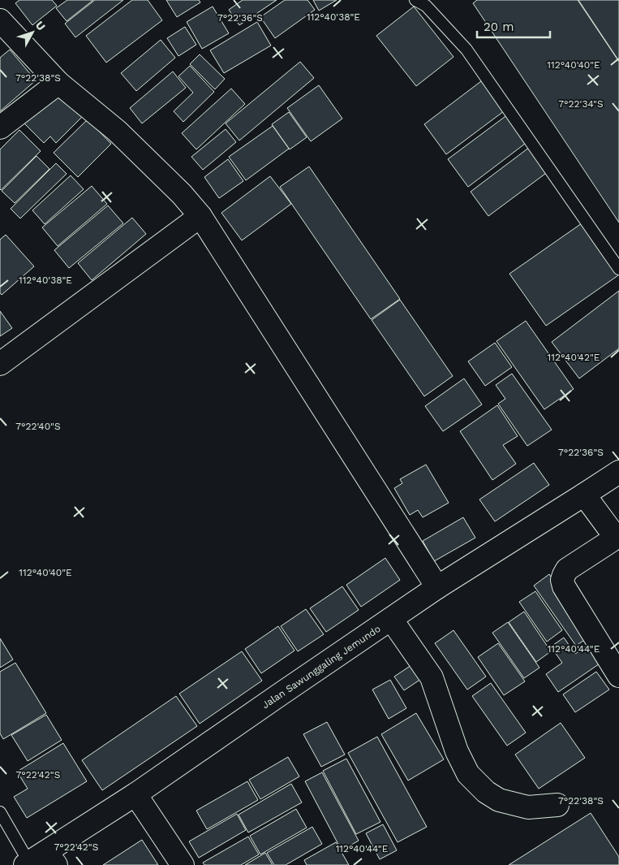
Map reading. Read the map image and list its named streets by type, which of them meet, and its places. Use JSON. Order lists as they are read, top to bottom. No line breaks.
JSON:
{"streets":{"street":["Jalan Sawunggaling Jemundo"]},"scale_bar":"20 m","north":"top right","coordinates":["112°40'38\"E","7°22'36\"S","112°40'40\"E","7°22'38\"S","7°22'34\"S","112°40'42\"E","7°22'40\"S","112°40'44\"E","7°22'42\"S"]}
